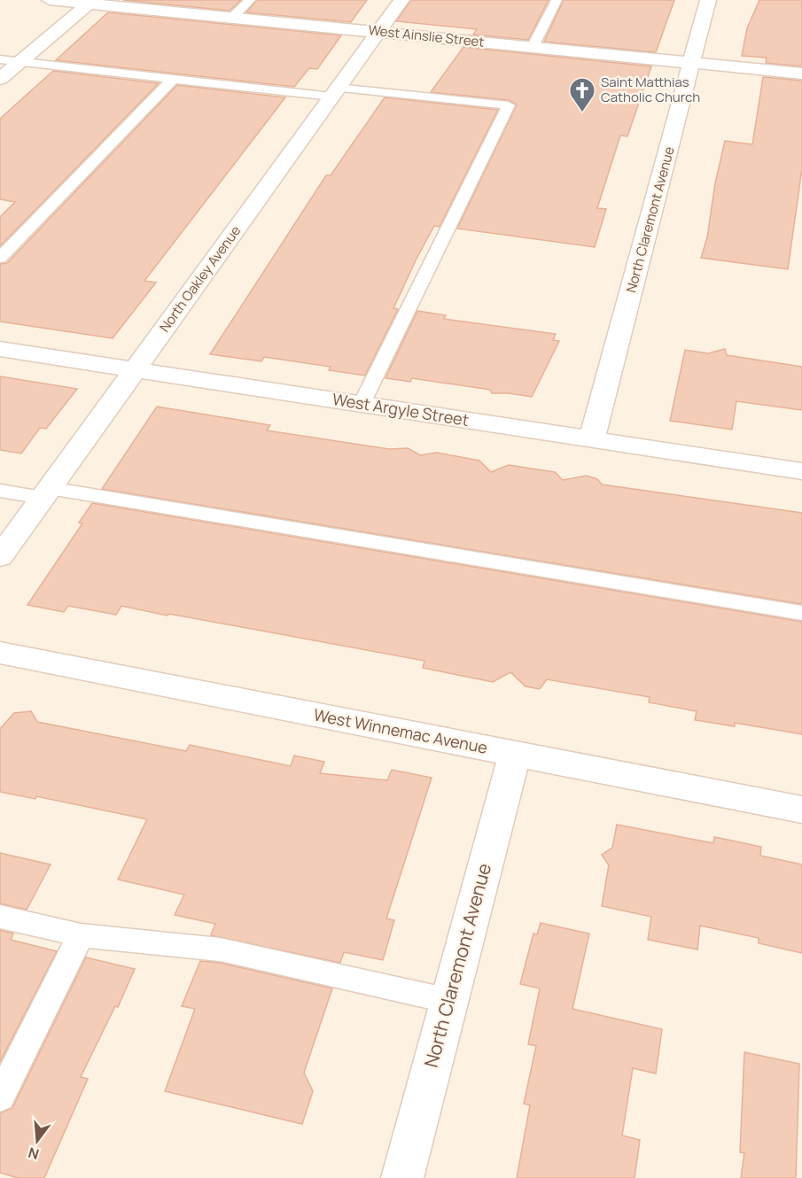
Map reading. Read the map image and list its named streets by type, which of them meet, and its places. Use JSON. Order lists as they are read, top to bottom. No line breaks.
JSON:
{"streets":{"street":["West Ainslie Street","North Claremont Avenue","North Oakley Avenue","West Argyle Street","West Winnemac Avenue"]},"crossings":[["West Ainslie Street","North Claremont Avenue"],["West Ainslie Street","North Oakley Avenue"],["North Claremont Avenue","West Argyle Street"],["North Claremont Avenue","West Winnemac Avenue"],["North Oakley Avenue","West Argyle Street"]],"places":{"church":["Saint Matthias Catholic Church"]},"north":"bottom"}
